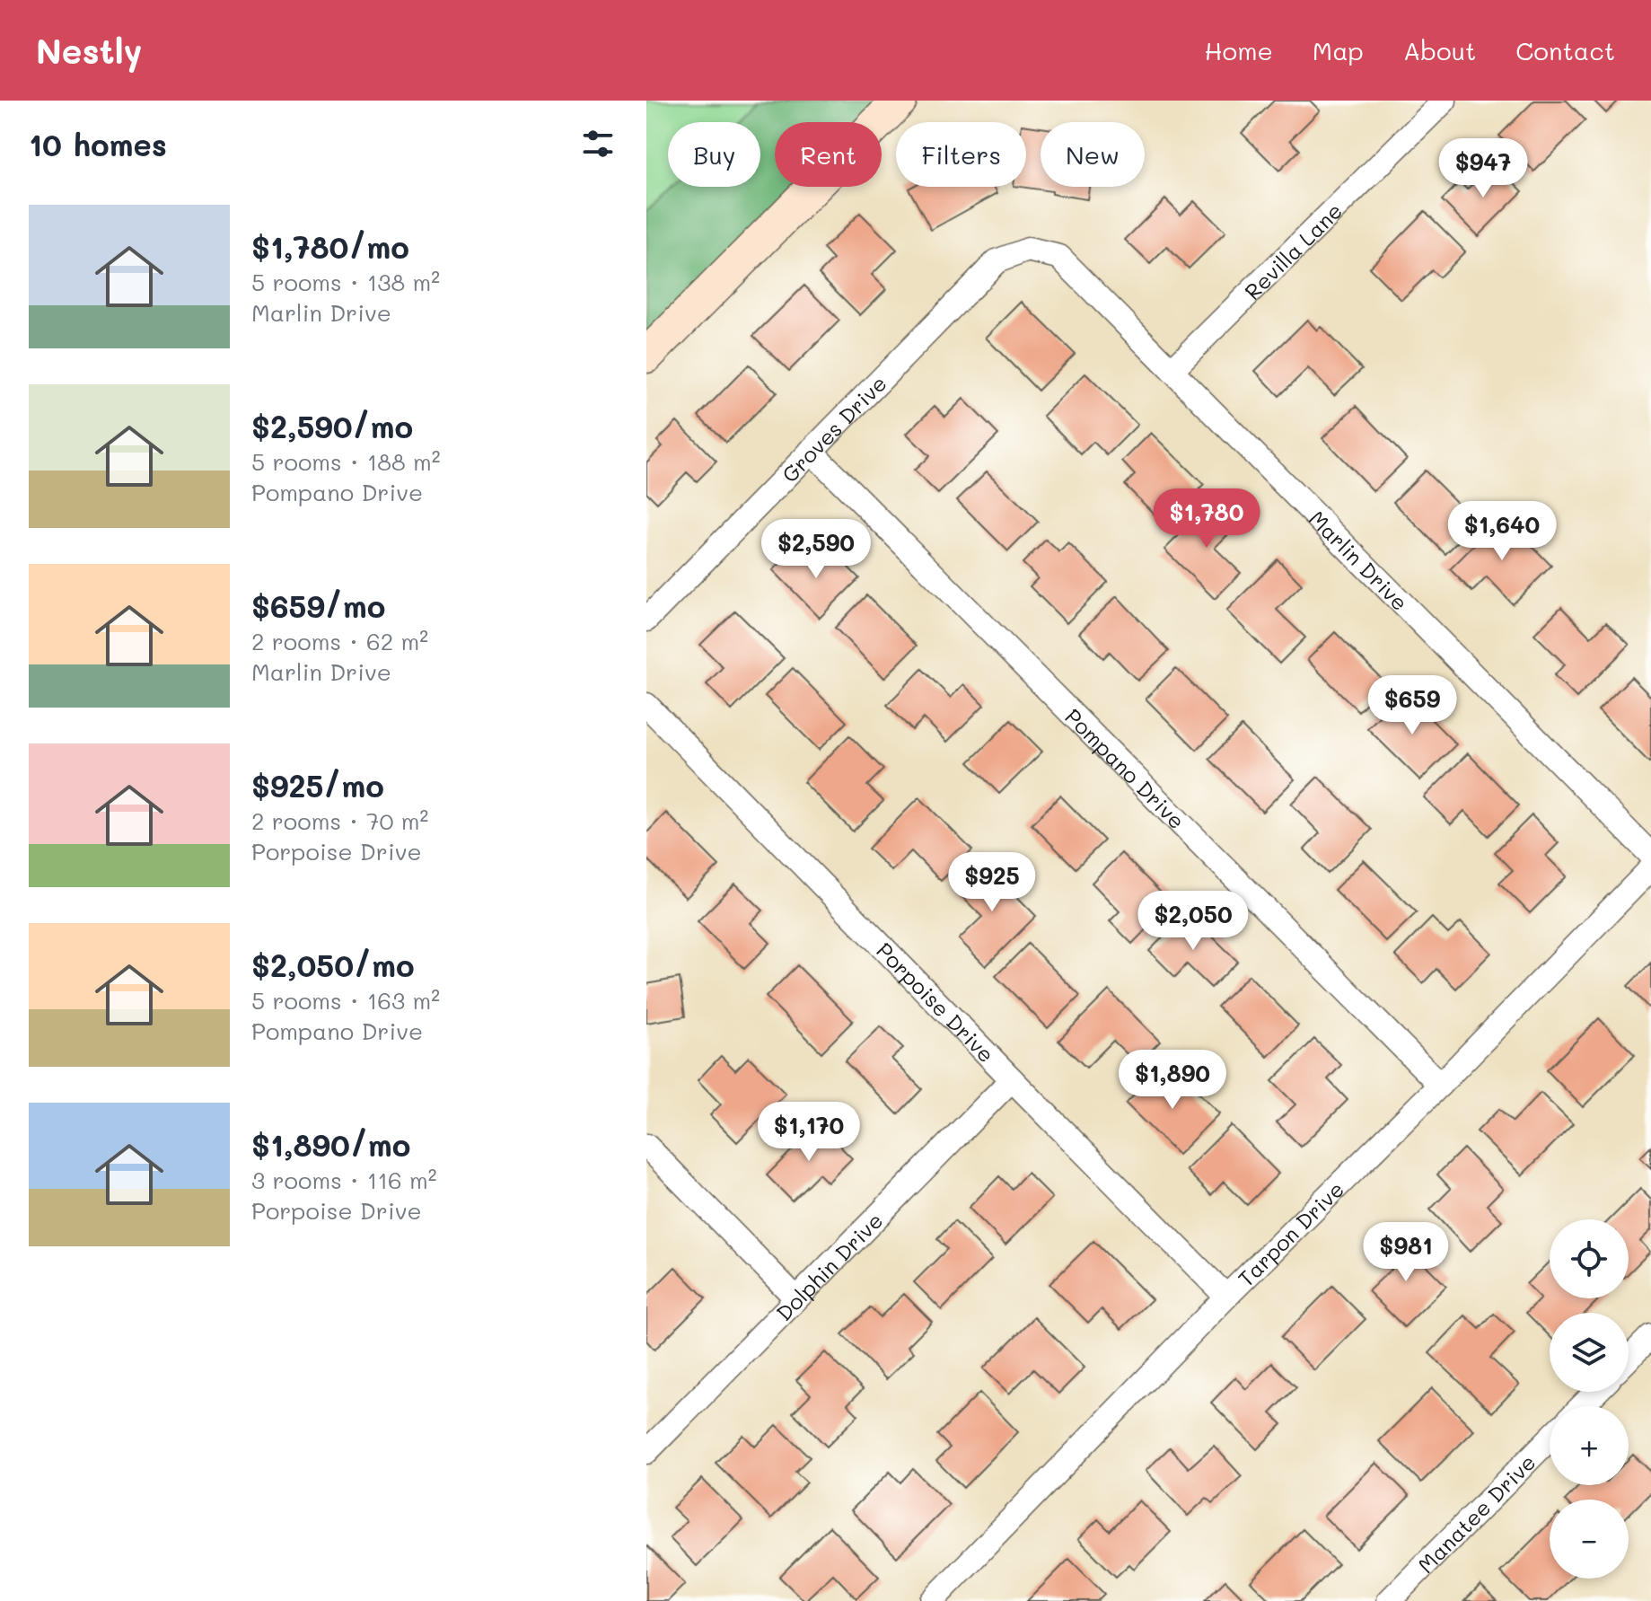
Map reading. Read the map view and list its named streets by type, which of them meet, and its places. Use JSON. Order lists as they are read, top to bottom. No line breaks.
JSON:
{"streets":{"street":["Revilla Lane","Groves Drive","Marlin Drive","Pompano Drive","Porpoise Drive","Tarpon Drive","Dolphin Drive","Manatee Drive"]},"crossings":[["Revilla Lane","Marlin Drive"],["Groves Drive","Marlin Drive"],["Groves Drive","Pompano Drive"],["Pompano Drive","Tarpon Drive"],["Porpoise Drive","Tarpon Drive"],["Porpoise Drive","Dolphin Drive"]],"page":{"header":"Nestly","nav":["Home","Map","About","Contact"],"heading":"10 homes","chip":["Buy","Rent","Filters","New"],"price":["$947","$1,780","$1,640","$2,590","$659","$925","$2,050","$1,890","$1,170","$981"],"list":[{"name":"$1,780/mo","note":"5 rooms · 138 m² · Marlin Drive"},{"name":"$2,590/mo","note":"5 rooms · 188 m² · Pompano Drive"},{"name":"$659/mo","note":"2 rooms · 62 m² · Marlin Drive"},{"name":"$925/mo","note":"2 rooms · 70 m² · Porpoise Drive"},{"name":"$2,050/mo","note":"5 rooms · 163 m² · Pompano Drive"},{"name":"$1,890/mo","note":"3 rooms · 116 m² · Porpoise Drive"}],"map_buttons":["+","−"]}}
